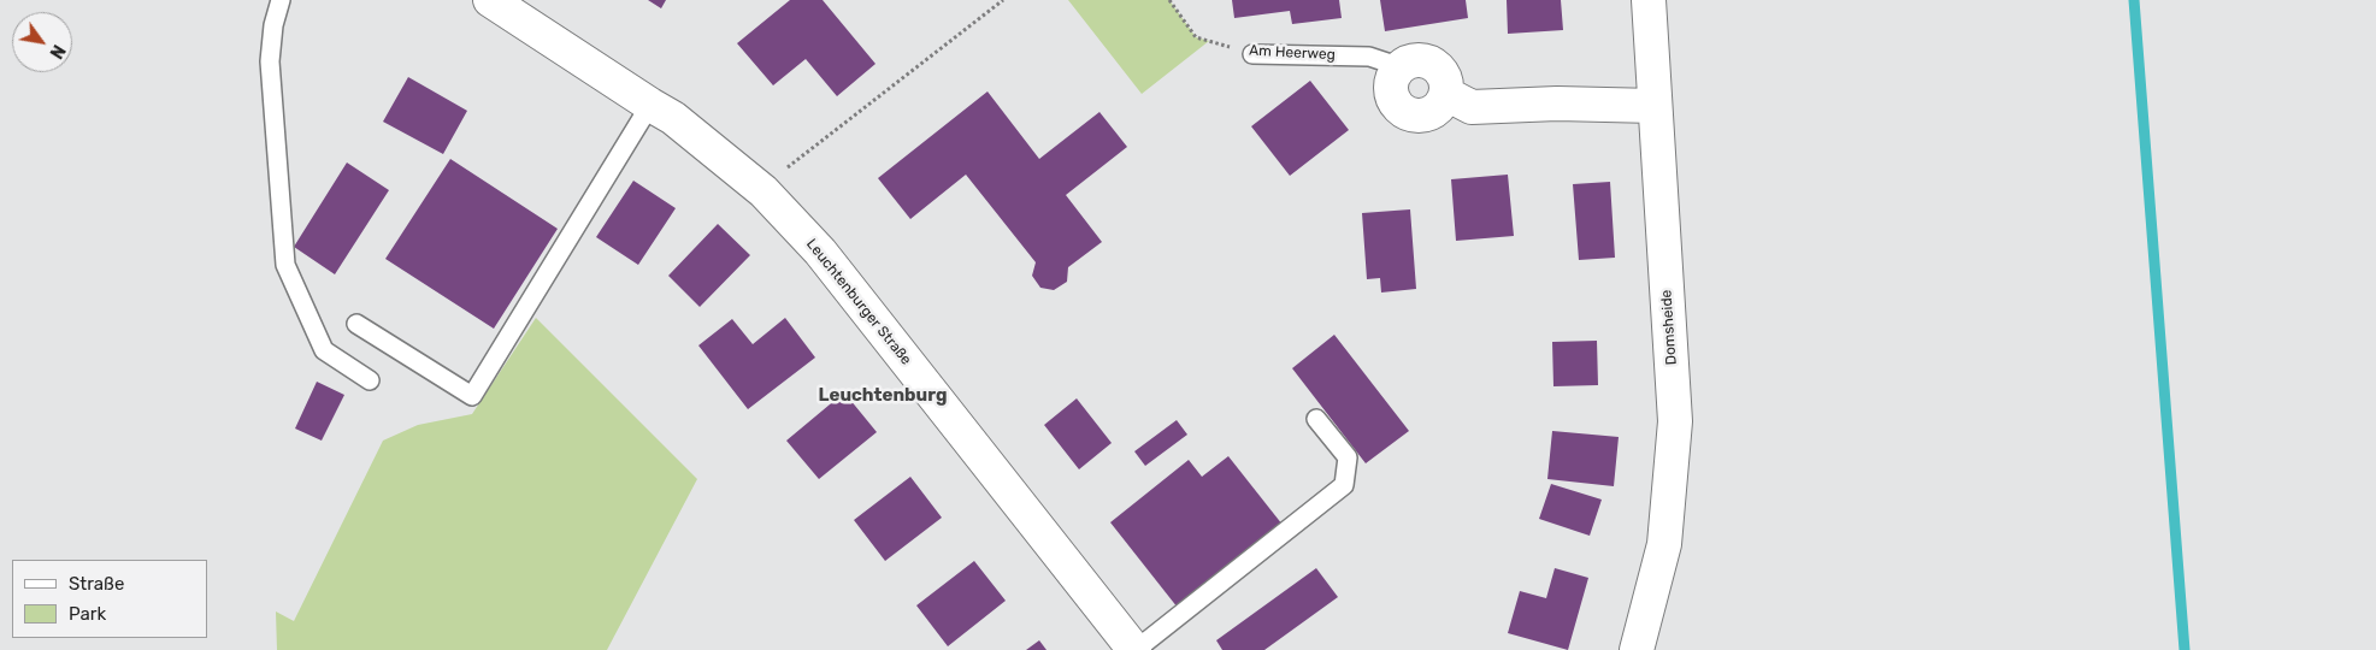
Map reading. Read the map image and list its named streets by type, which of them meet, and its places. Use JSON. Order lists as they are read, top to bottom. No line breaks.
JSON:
{"streets":{"street":["Am Heerweg","Leuchtenburger Straße","Domsheide"]},"districts":["Leuchtenburg"],"legend":["Straße","Park"],"north":"bottom right"}
